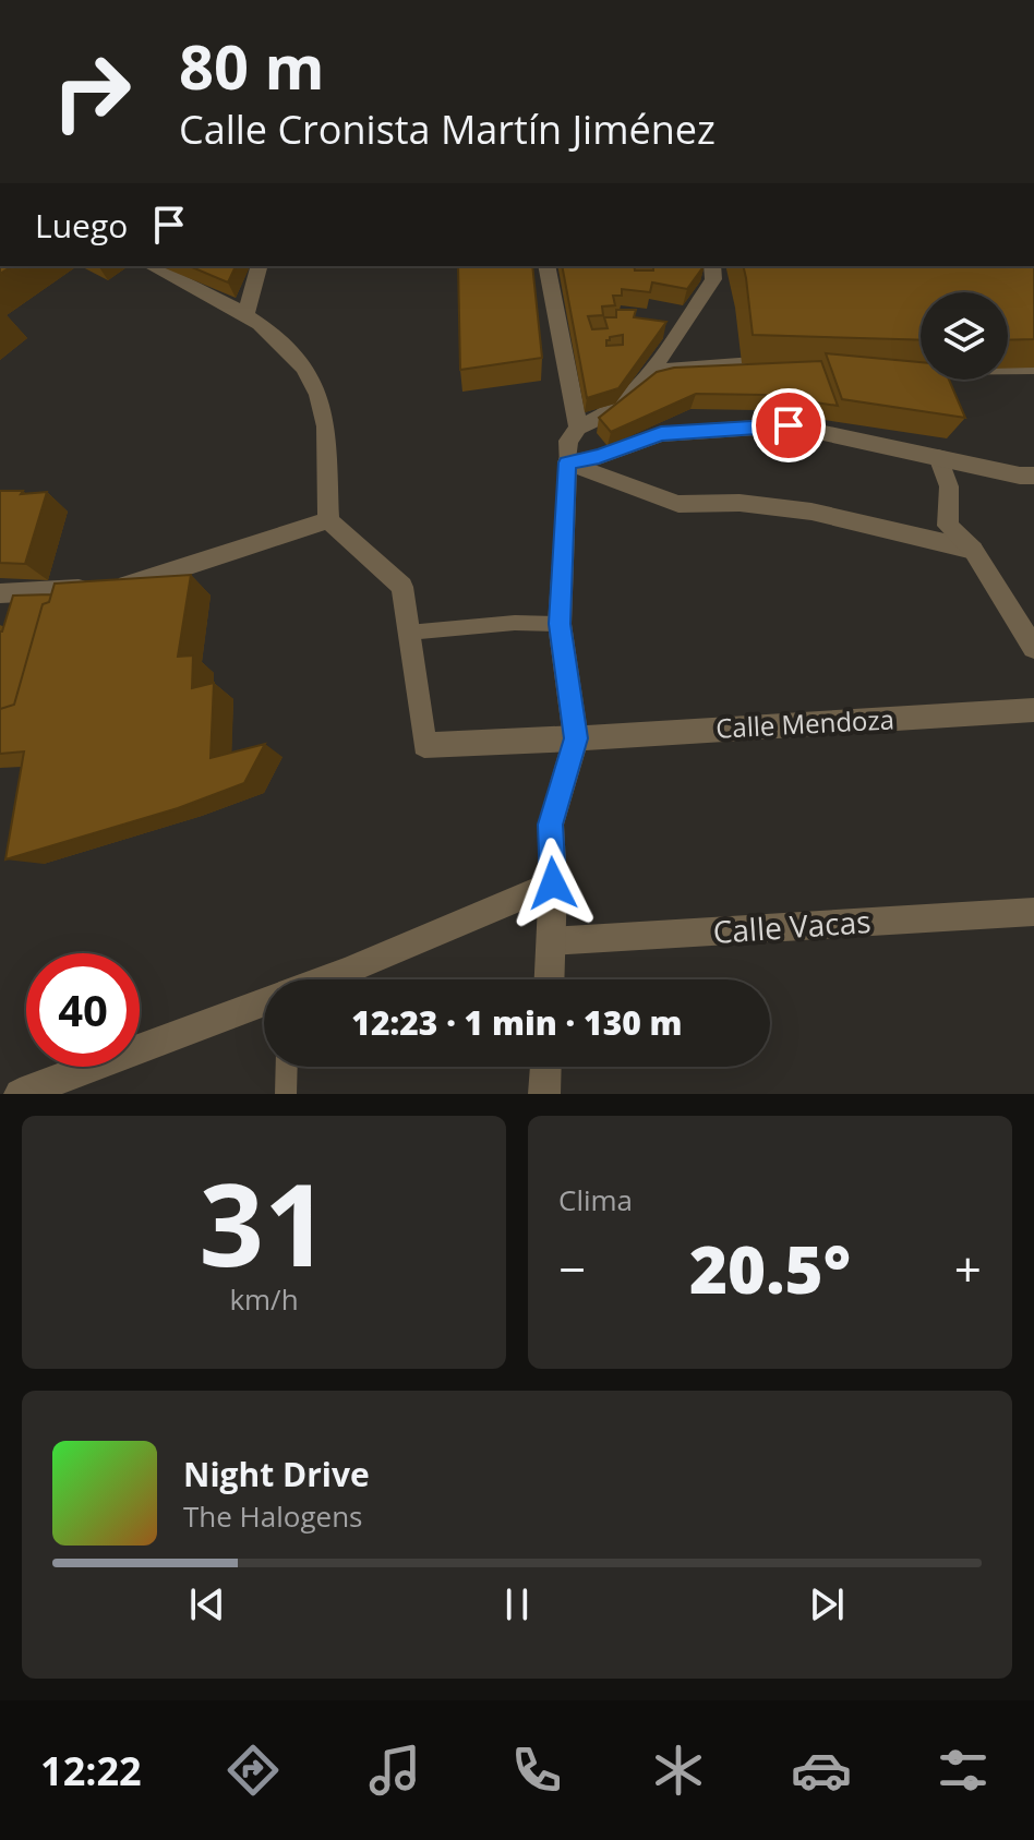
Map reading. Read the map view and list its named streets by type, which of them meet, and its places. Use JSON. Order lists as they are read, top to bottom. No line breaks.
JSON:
{"streets":{"street":["Calle Mendoza","Calle Vacas"]},"page":{"turn":["80 m","Calle Cronista Martín Jiménez"],"then":"Luego","limit":"40","trip":"12:23 · 1 min · 130 m","tile":[["31","km/h"],"Clima"],"heat":["−","20.5°","+"],"song":["Night Drive","The Halogens"],"tabs":"12:22"}}
